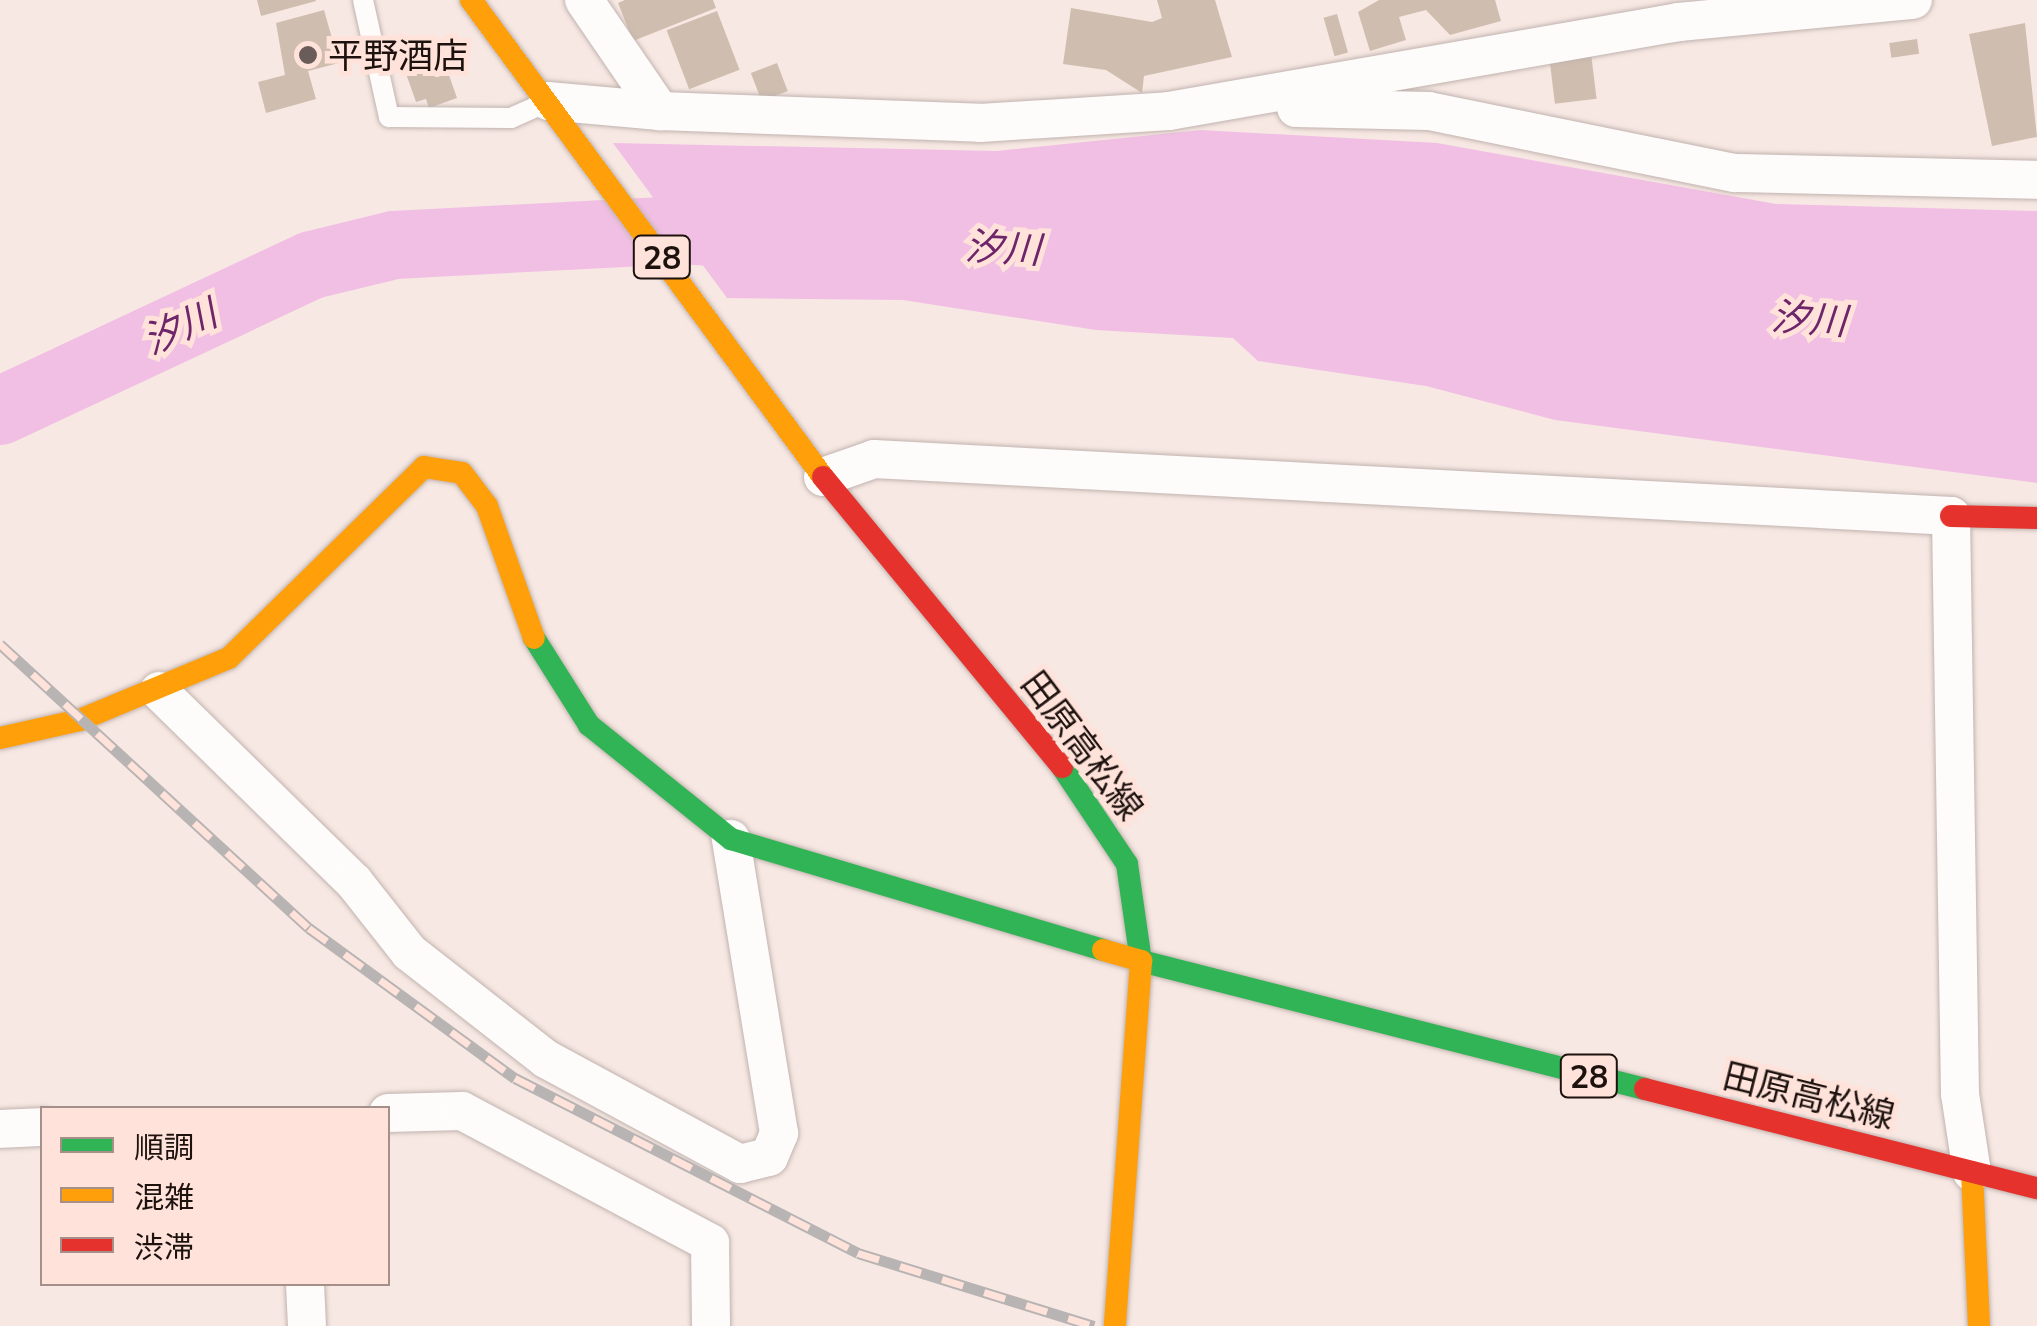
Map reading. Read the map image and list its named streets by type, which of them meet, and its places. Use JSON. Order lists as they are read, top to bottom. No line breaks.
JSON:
{"streets":{"main road":["28","田原高松線"]},"water":["汐川"],"places":["平野酒店"],"legend":["順調","混雑","渋滞"]}
